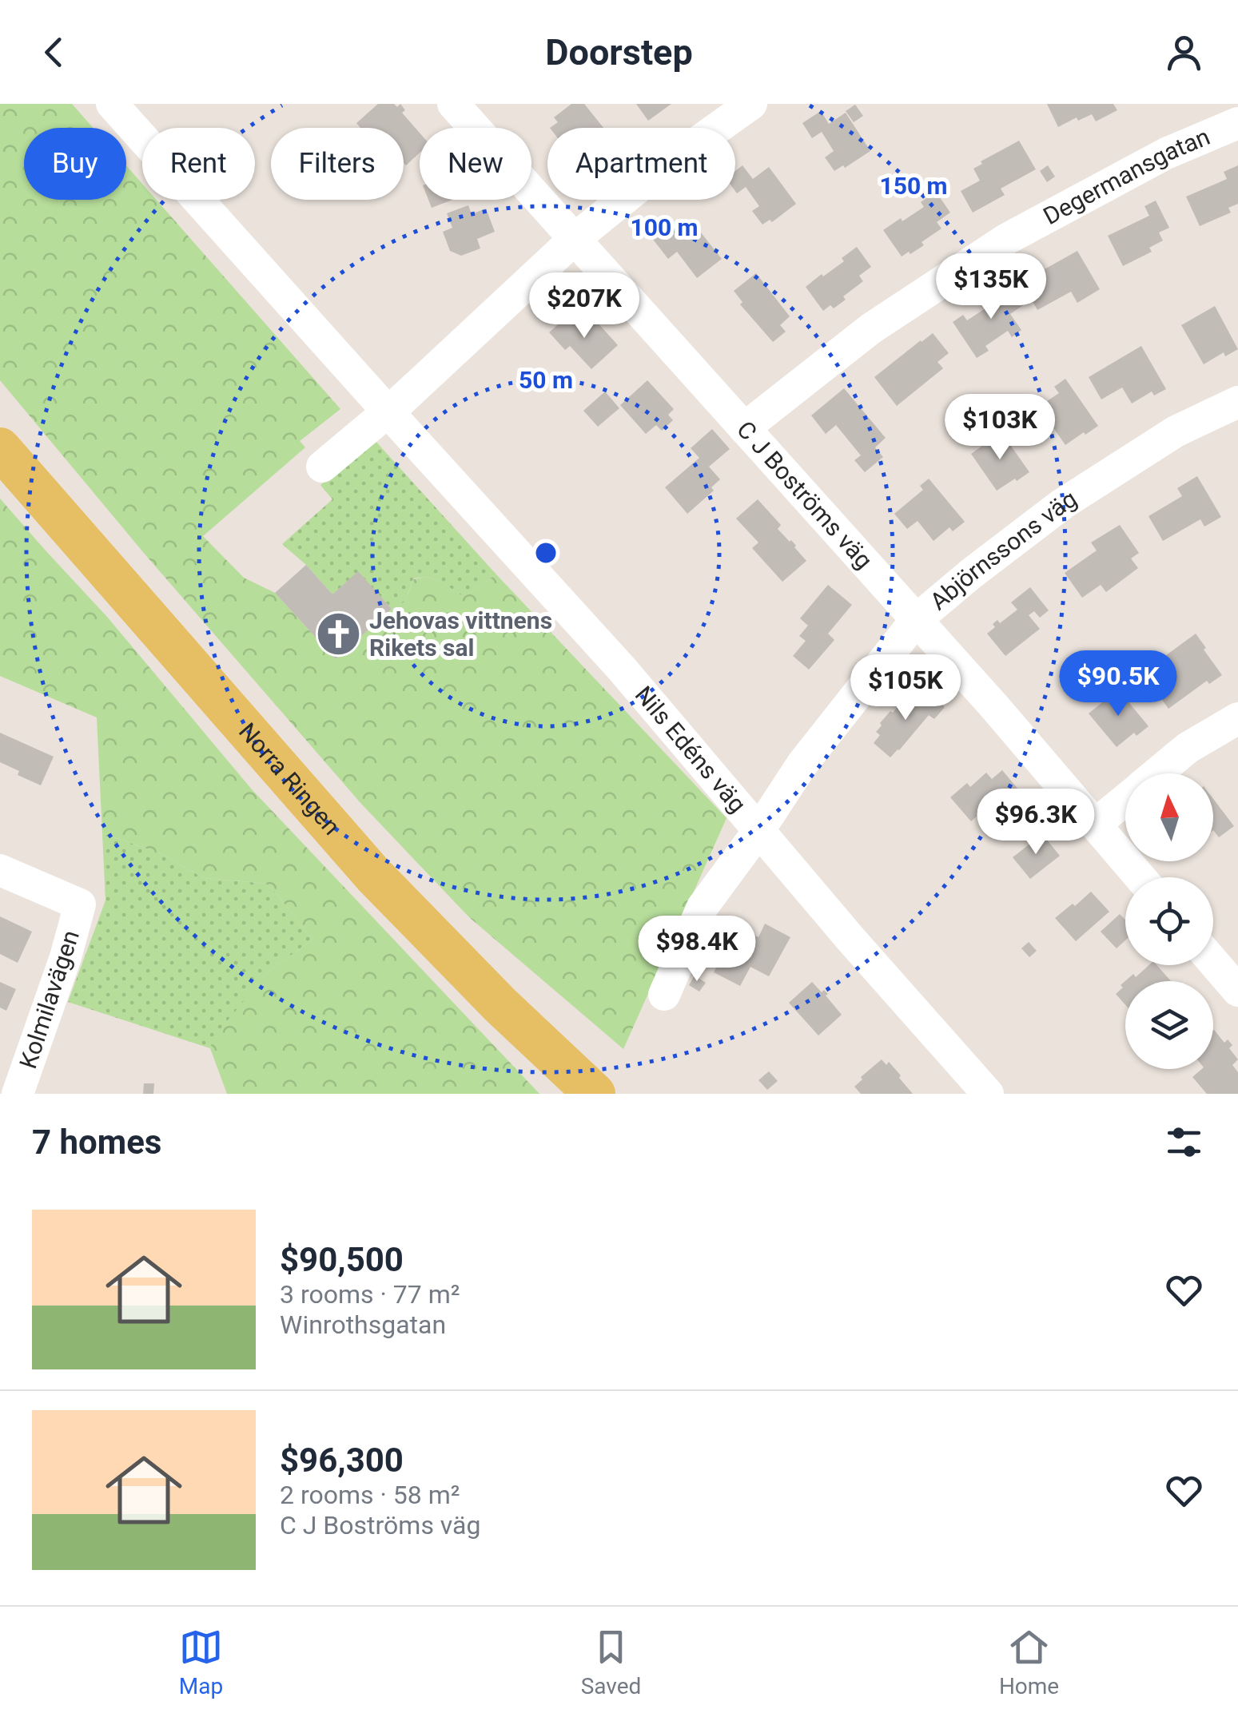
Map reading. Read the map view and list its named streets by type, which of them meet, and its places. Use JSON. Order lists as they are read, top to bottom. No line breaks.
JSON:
{"streets":{"main road":["Norra Ringen"],"street":["Degermansgatan","C J Boströms väg","Abjörnssons väg","Nils Edéns väg","Kolmilavägen"]},"crossings":[["Degermansgatan","C J Boströms väg"],["C J Boströms väg","Abjörnssons väg"],["Abjörnssons väg","Nils Edéns väg"]],"places":{"church":["Jehovas vittnens Rikets sal"]},"north":"top","page":{"header":"Doorstep","chip":["Buy","Rent","Filters","New","Apartment"],"price":["$135K","$207K","$103K","$90.5K","$105K","$96.3K","$98.4K"],"heading":"7 homes","list":[{"name":"$90,500","note":"3 rooms · 77 m² · Winrothsgatan"},{"name":"$96,300","note":"2 rooms · 58 m² · C J Boströms väg"}],"tabs":["Map","Saved","Home"]},"rings":["150 m","100 m","50 m"]}
